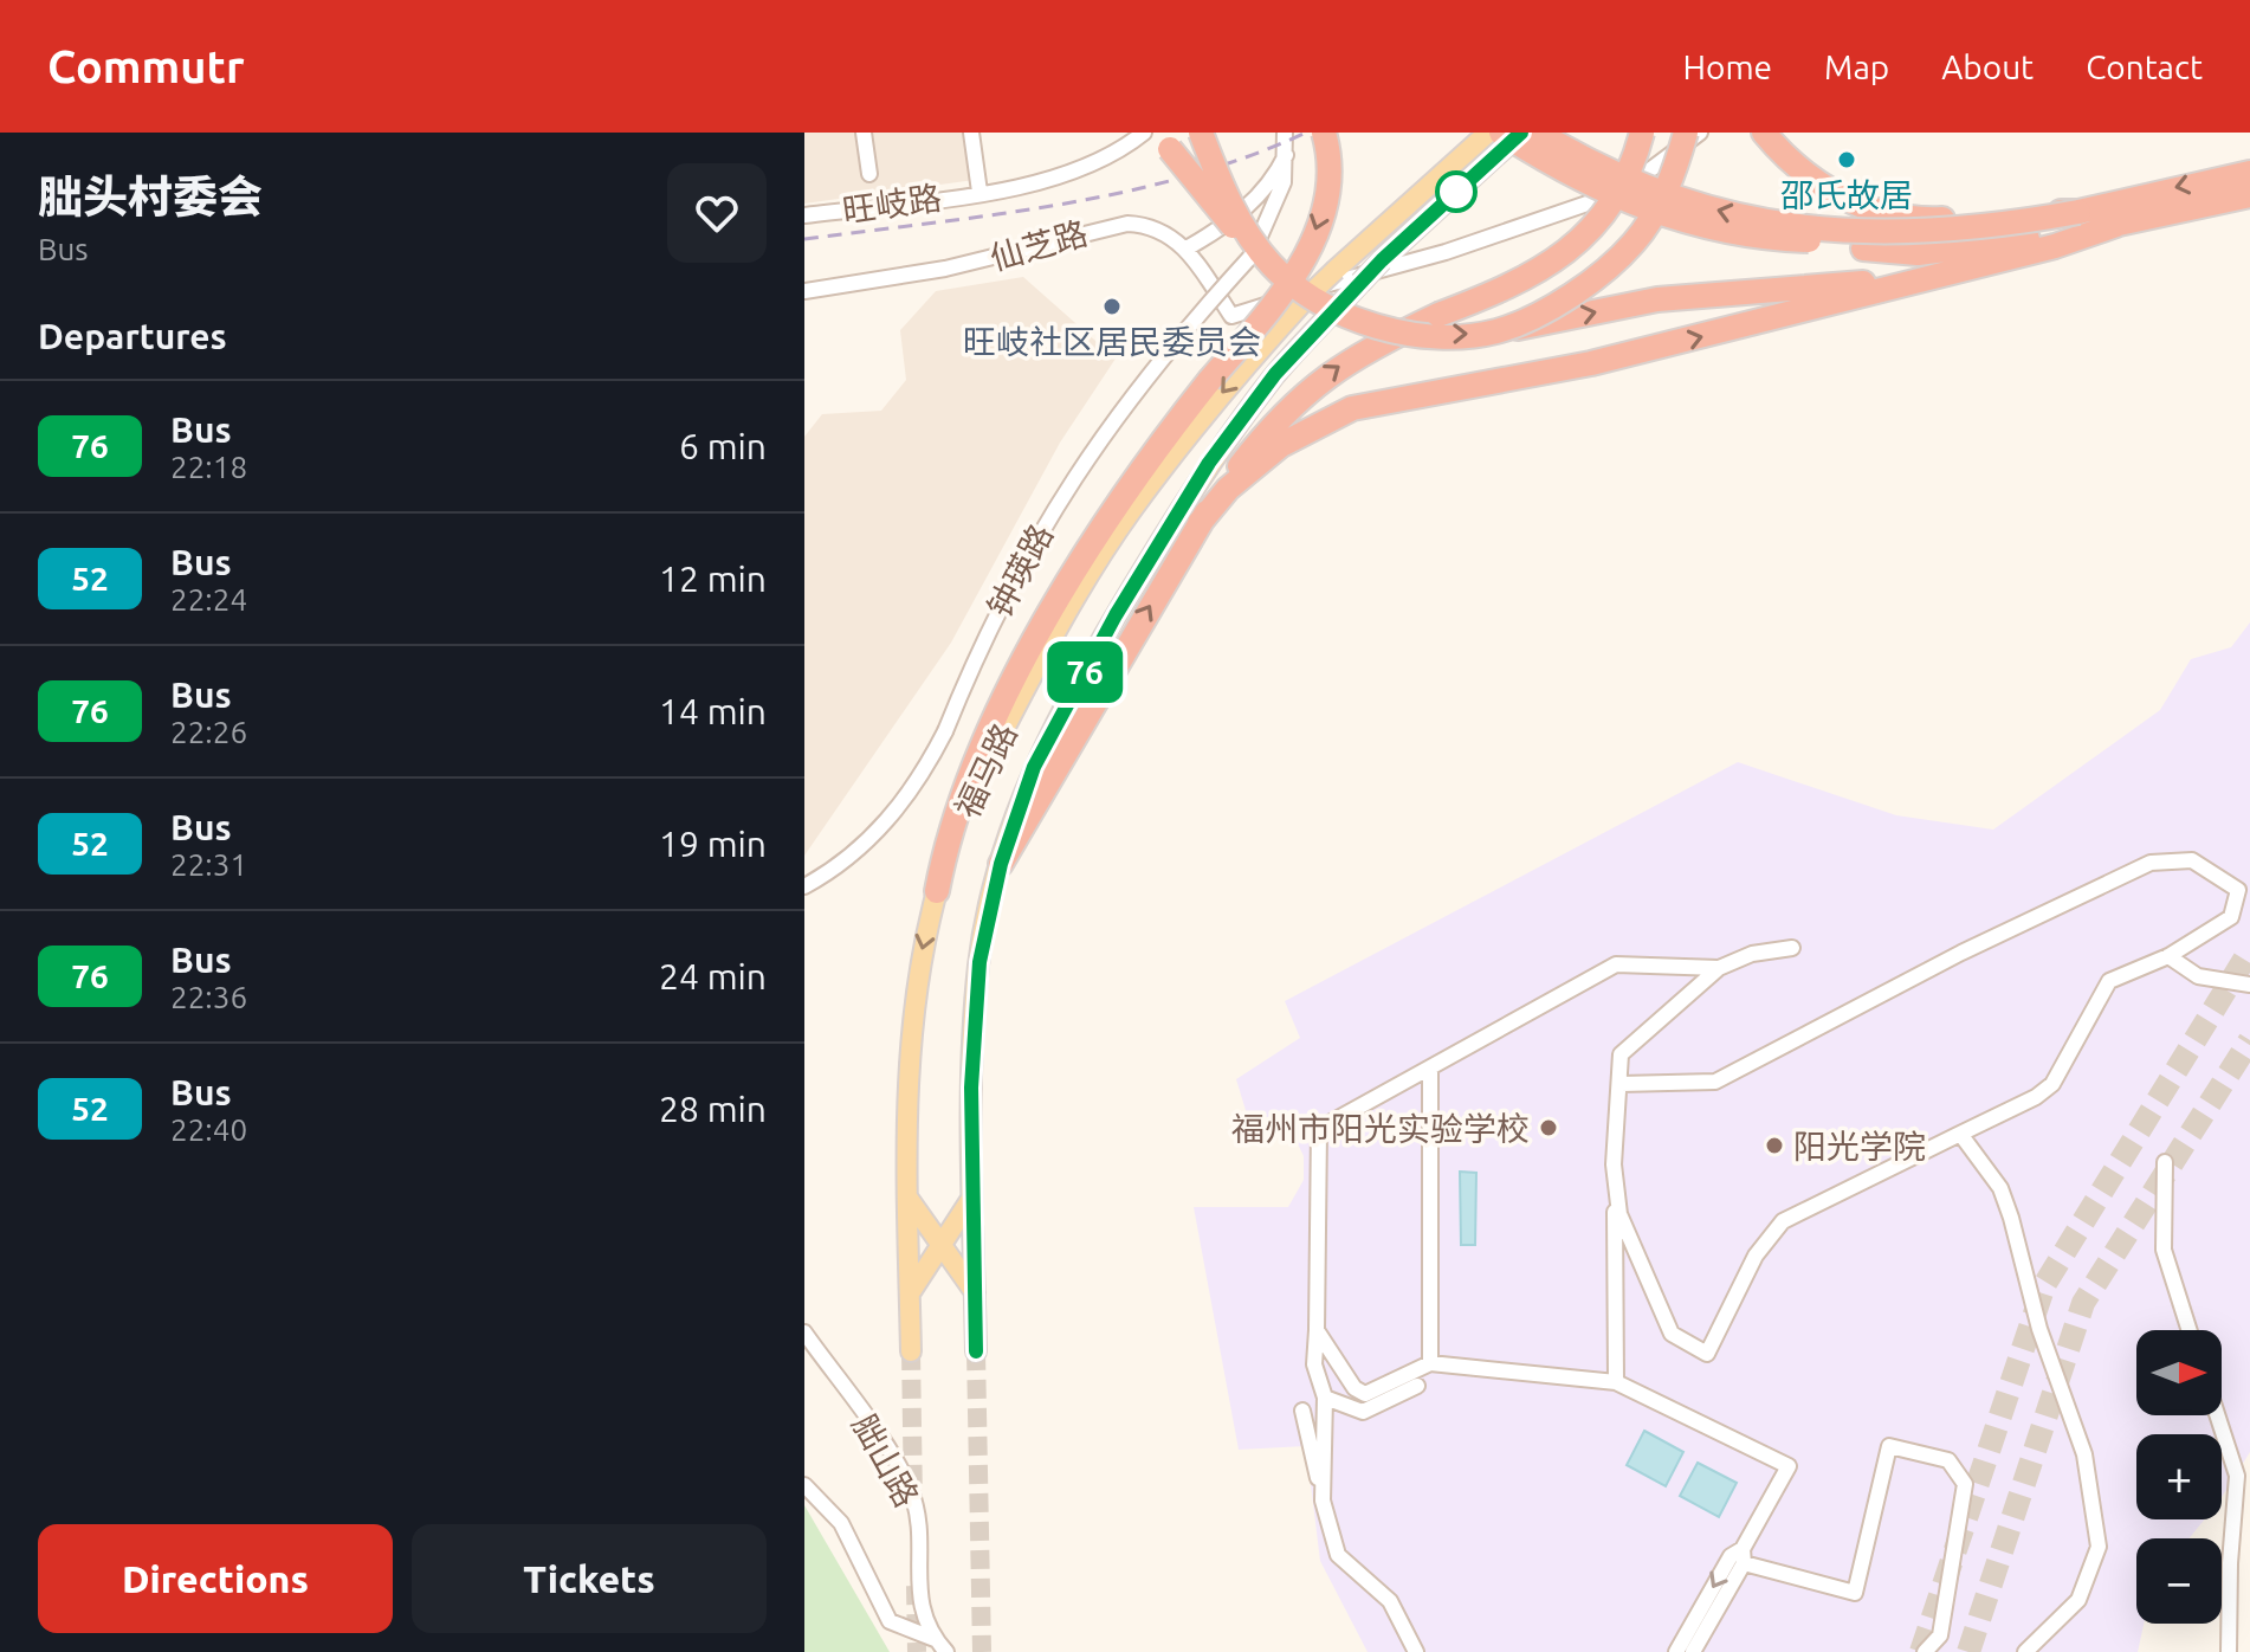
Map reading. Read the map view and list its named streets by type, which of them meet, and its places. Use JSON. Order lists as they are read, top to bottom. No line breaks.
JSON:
{"streets":{"main road":["福马路"],"street":["旺岐路","仙芝路","钟瑛路","胐山路"]},"places":["邵氏故居","旺岐社区居民委员会","福州市阳光实验学校","阳光学院"],"lines":["bus line 76"],"north":"right","page":{"header":"Commutr","nav":["Home","Map","About","Contact"],"heading":[["胐头村委会","Bus"],"Departures"],"on_map":"76","list":[{"mark":"76","name":"Bus","note":"22:18","value":"6 min"},{"mark":"52","name":"Bus","note":"22:24","value":"12 min"},{"mark":"76","name":"Bus","note":"22:26","value":"14 min"},{"mark":"52","name":"Bus","note":"22:31","value":"19 min"},{"mark":"76","name":"Bus","note":"22:36","value":"24 min"},{"mark":"52","name":"Bus","note":"22:40","value":"28 min"}],"map_buttons":["+","−"],"buttons":["Directions","Tickets"]}}
